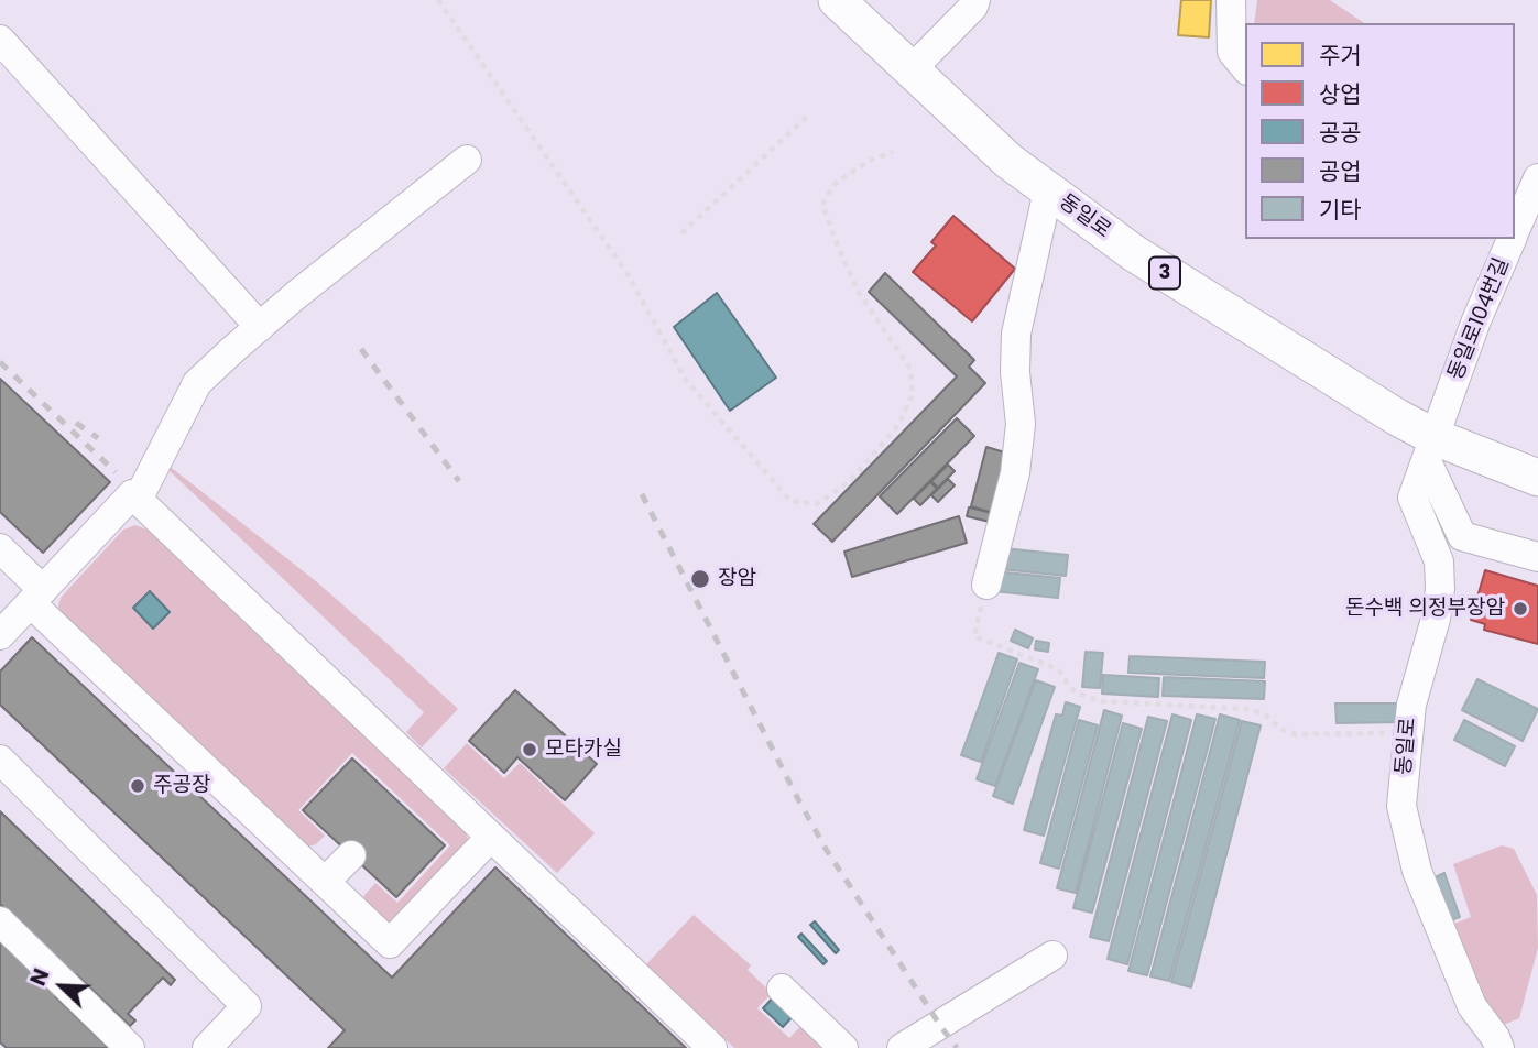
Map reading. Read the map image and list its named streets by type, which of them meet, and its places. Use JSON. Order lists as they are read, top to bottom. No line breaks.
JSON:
{"streets":{"main road":["동일로","3"],"street":["동일로104번길"]},"crossings":[["동일로","동일로104번길"]],"places":["장암","돈수백 의정부장암","모타카실","주공장"],"legend":["주거","상업","공공","공업","기타"],"north":"top left"}
